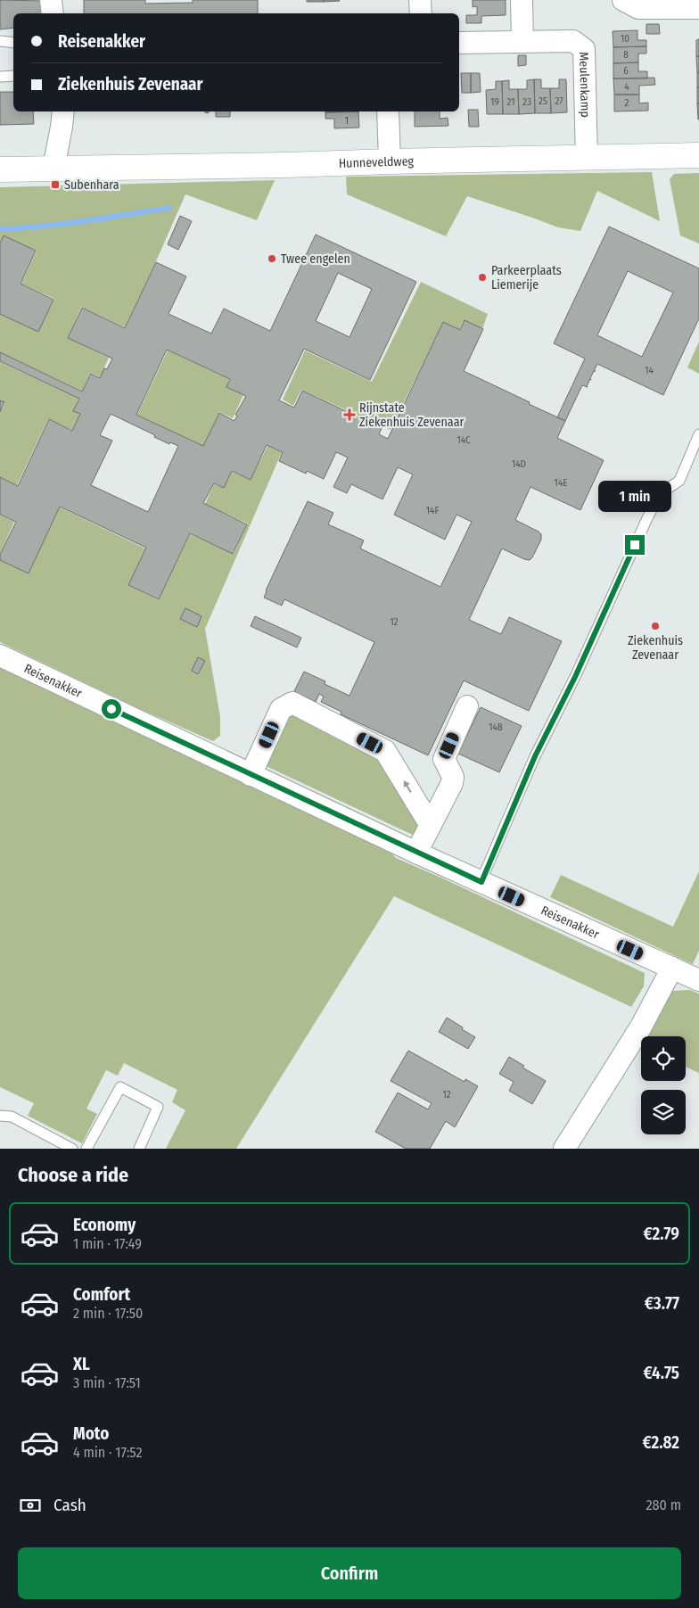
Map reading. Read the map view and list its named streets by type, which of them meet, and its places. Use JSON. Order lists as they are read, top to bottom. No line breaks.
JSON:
{"streets":{"street":["Meulenkamp","Hunneveldweg","Reisenakker"]},"crossings":[["Meulenkamp","Hunneveldweg"]],"places":{"transit":["Subenhara"],"other":["Twee engelen","Parkeerplaats Liemerije","Ziekenhuis Zevenaar"],"health":["Rijnstate Ziekenhuis Zevenaar"]},"house_numbers":["10","8","6","4","25","27","19","21","23","2","1","14","14C","14D","14E","14F","12","14B","12"],"page":{"banner":["Reisenakker","Ziekenhuis Zevenaar"],"bubble":"1 min","heading":"Choose a ride","list":[{"name":"Economy","note":"1 min · 17:49","value":"€2.79"},{"name":"Comfort","note":"2 min · 17:50","value":"€3.77"},{"name":"XL","note":"3 min · 17:51","value":"€4.75"},{"name":"Moto","note":"4 min · 17:52","value":"€2.82"}],"pay":["Cash","280 m"],"buttons":"Confirm"}}
